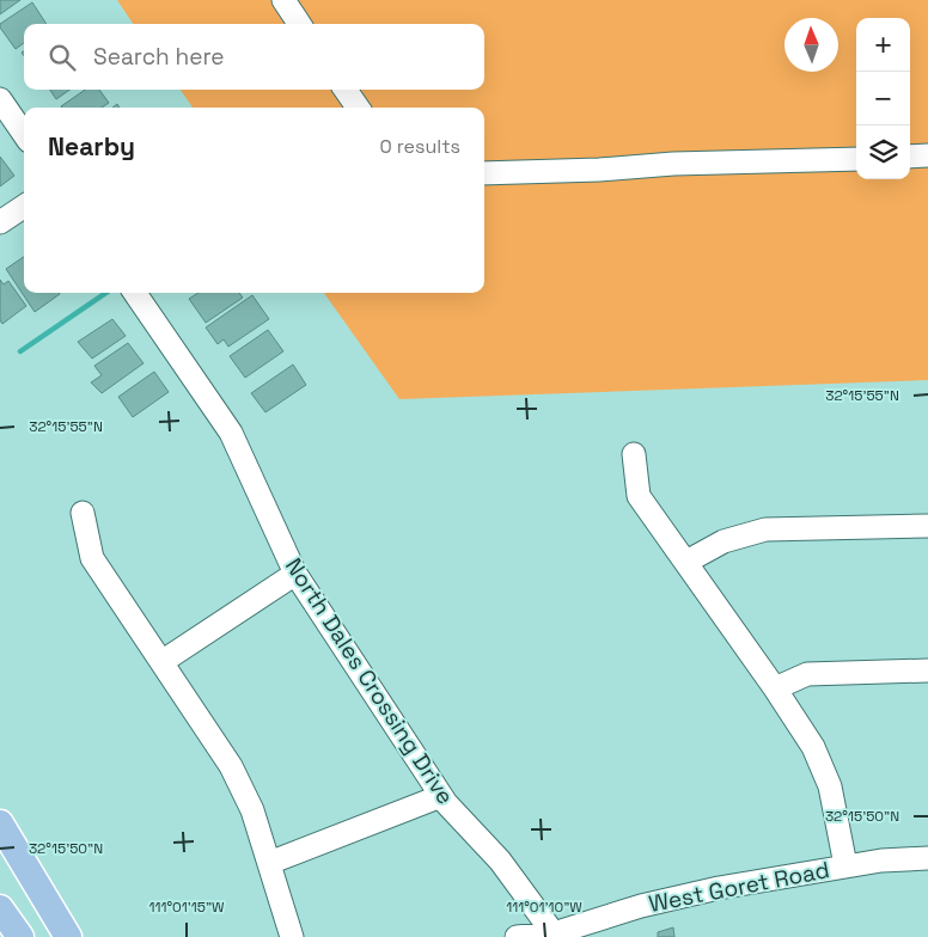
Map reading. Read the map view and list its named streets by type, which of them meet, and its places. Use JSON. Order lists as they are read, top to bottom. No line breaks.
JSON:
{"streets":{"street":["North Dales Crossing Drive","West Goret Road"]},"crossings":[["North Dales Crossing Drive","West Goret Road"]],"north":"top","page":{"map_buttons":["+","−"],"search":"Search here","heading":["Nearby","0 results"]},"coordinates":["32°15'55\"N","32°15'50\"N","111°01'15\"W","111°01'10\"W"]}
